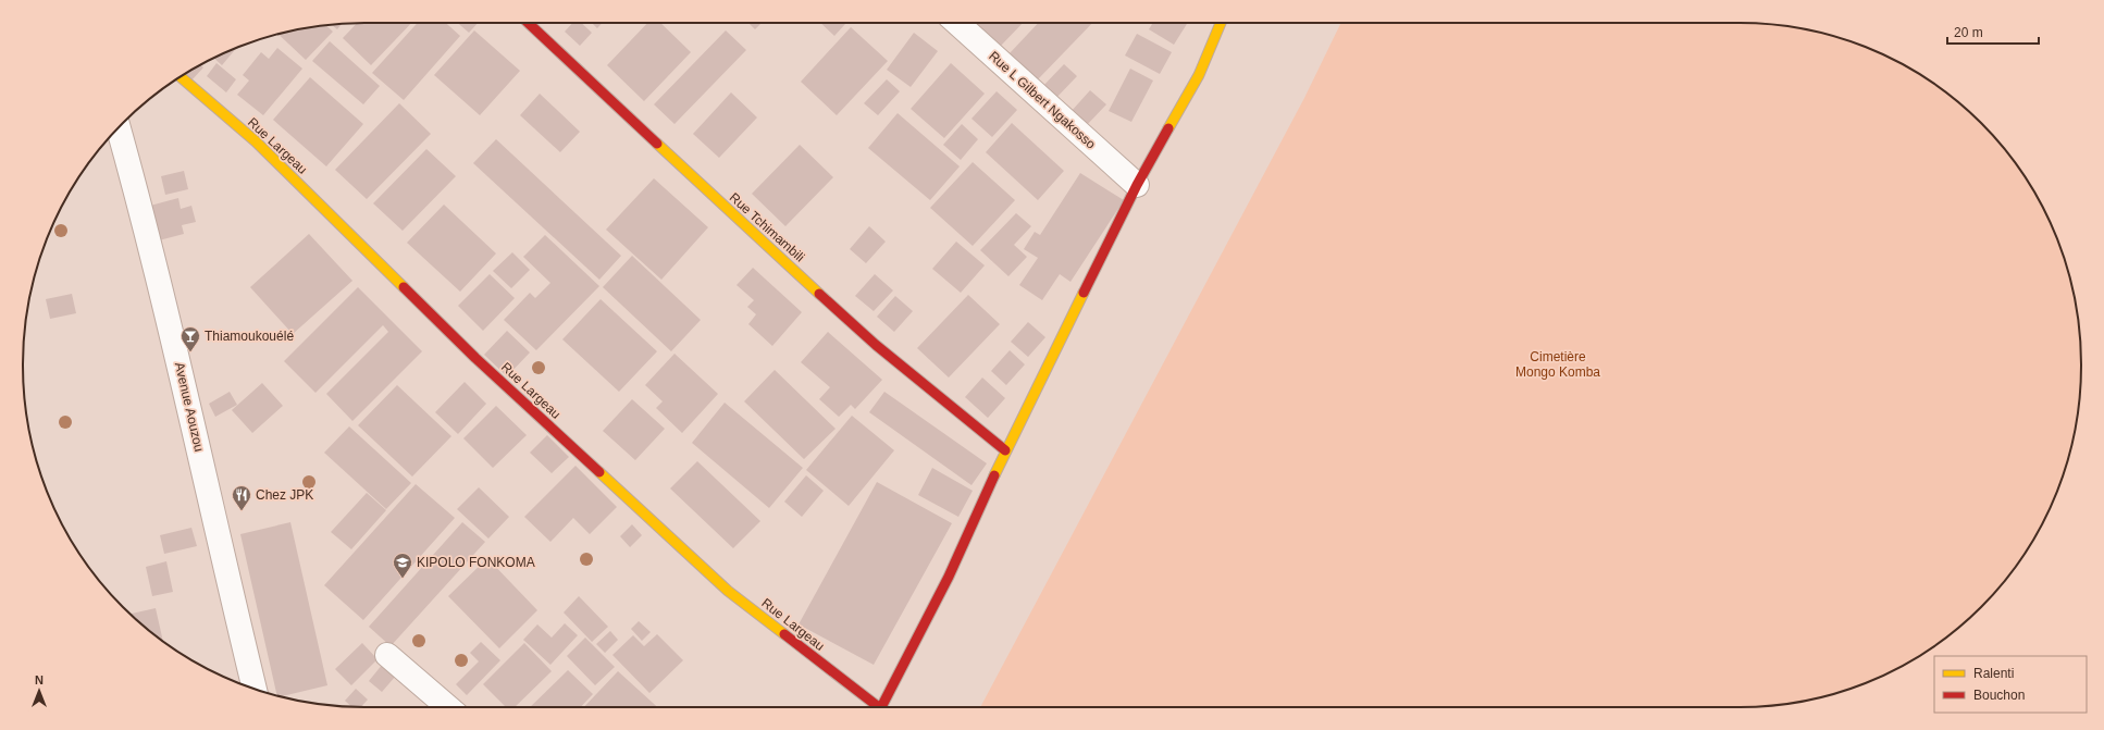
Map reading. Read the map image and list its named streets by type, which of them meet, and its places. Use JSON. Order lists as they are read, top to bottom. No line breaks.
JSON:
{"streets":{"main road":["Rue Largeau","Rue Tchimambili"],"street":["Rue L Gilbert Ngakosso","Avenue Aouzou"]},"parks":["Cimetière Mongo Komba"],"places":{"bar":["Thiamoukouélé"],"restaurant":["Chez JPK"],"school or university":["KIPOLO FONKOMA"]},"legend":["Ralenti","Bouchon"],"scale_bar":"20 m","north":"top"}
